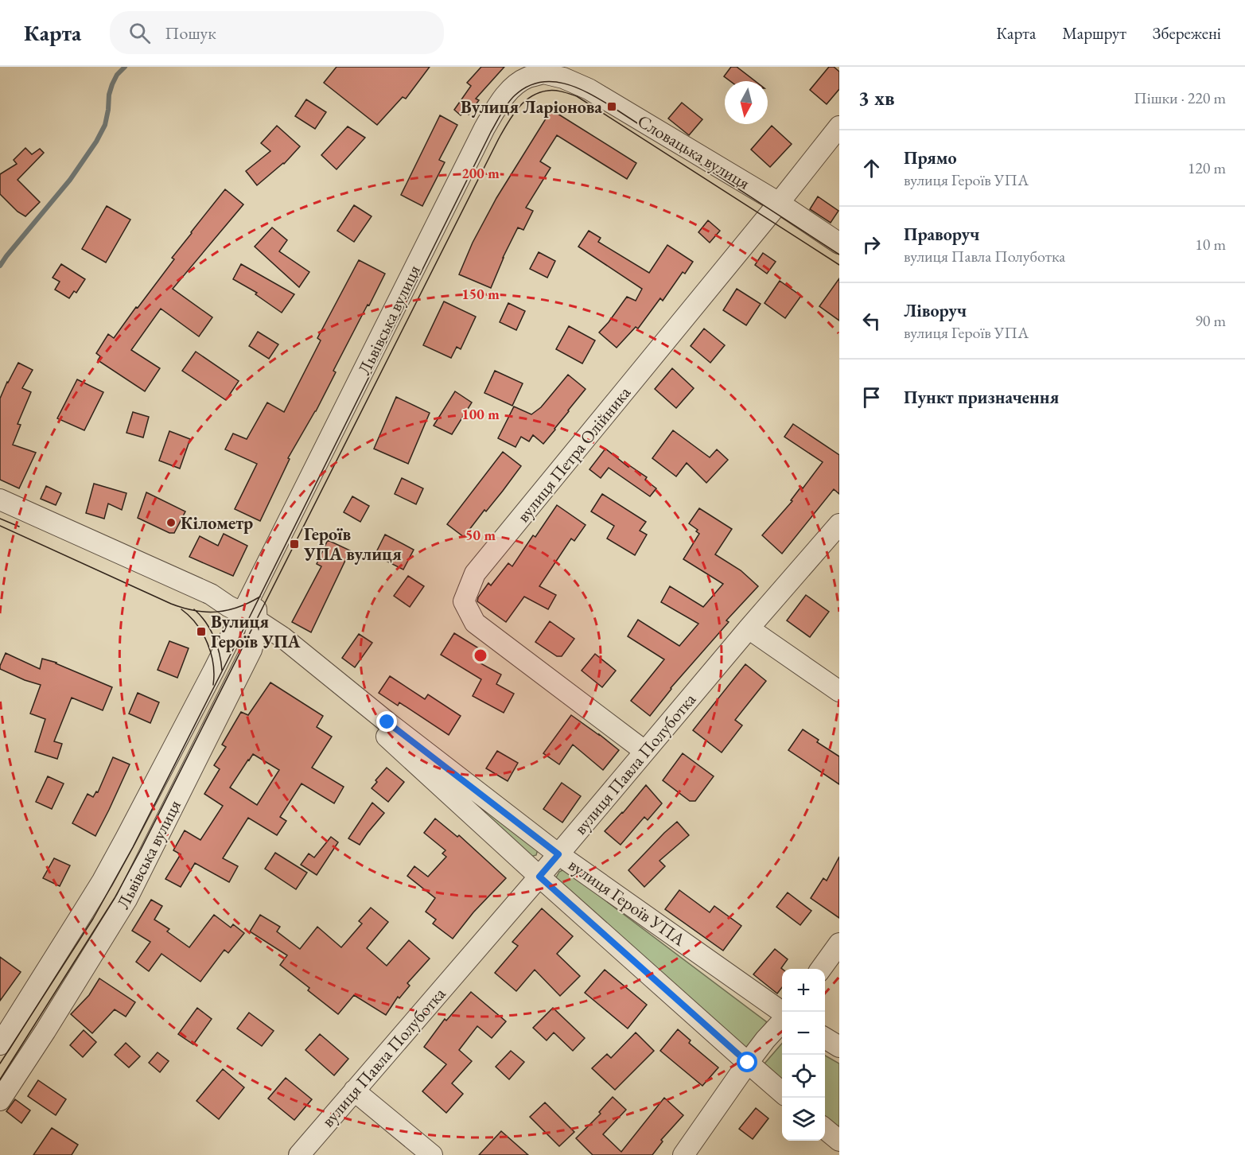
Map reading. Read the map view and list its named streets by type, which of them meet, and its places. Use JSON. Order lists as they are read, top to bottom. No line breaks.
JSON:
{"streets":{"street":["Словацька вулиця","Львівська вулиця","вулиця Петра Олійника","вулиця Павла Полуботка","вулиця Героїв УПА"]},"crossings":[["Словацька вулиця","Львівська вулиця"],["Словацька вулиця","вулиця Петра Олійника"],["Львівська вулиця","вулиця Героїв УПА"],["вулиця Петра Олійника","вулиця Павла Полуботка"],["вулиця Павла Полуботка","вулиця Героїв УПА"]],"places":{"transit":["Вулиця Ларіонова","Героїв УПА вулиця","Вулиця Героїв УПА"],"other":["Кілометр"]},"north":"bottom","page":{"header":"Карта","search":"Пошук","nav":["Карта","Маршрут","Збережені"],"heading":["3 хв","Пішки · 220 m"],"list":[["Прямо","вулиця Героїв УПА","120 m"],["Праворуч","вулиця Павла Полуботка","10 m"],["Ліворуч","вулиця Героїв УПА","90 m"],"Пункт призначення"],"map_buttons":["+","−"]},"rings":["200 m","150 m","100 m","50 m"]}
